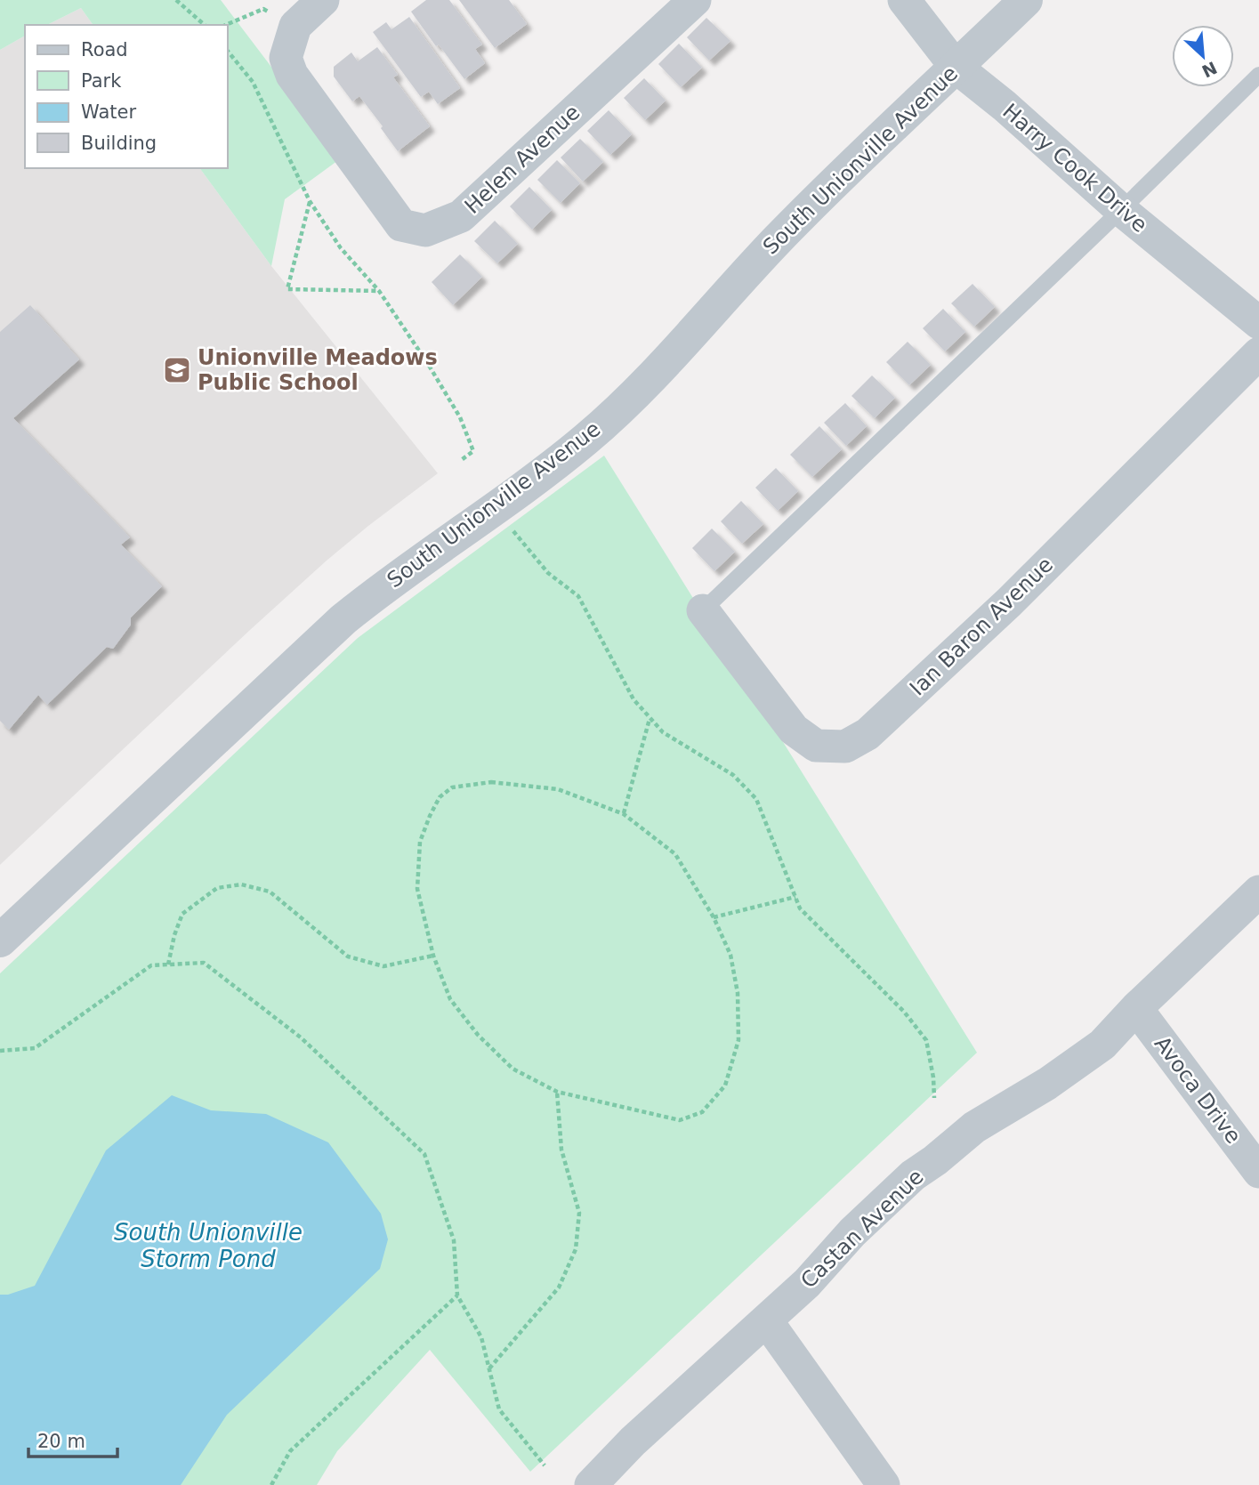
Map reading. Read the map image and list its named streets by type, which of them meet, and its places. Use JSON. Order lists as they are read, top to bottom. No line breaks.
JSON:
{"streets":{"street":["Helen Avenue","South Unionville Avenue","Harry Cook Drive","Ian Baron Avenue","Avoca Drive","Castan Avenue"]},"crossings":[["South Unionville Avenue","Harry Cook Drive"],["Avoca Drive","Castan Avenue"]],"water":["South Unionville Storm Pond"],"places":{"school or university":["Unionville Meadows Public School"]},"legend":["Road","Park","Water","Building"],"scale_bar":"20 m","north":"bottom right"}
